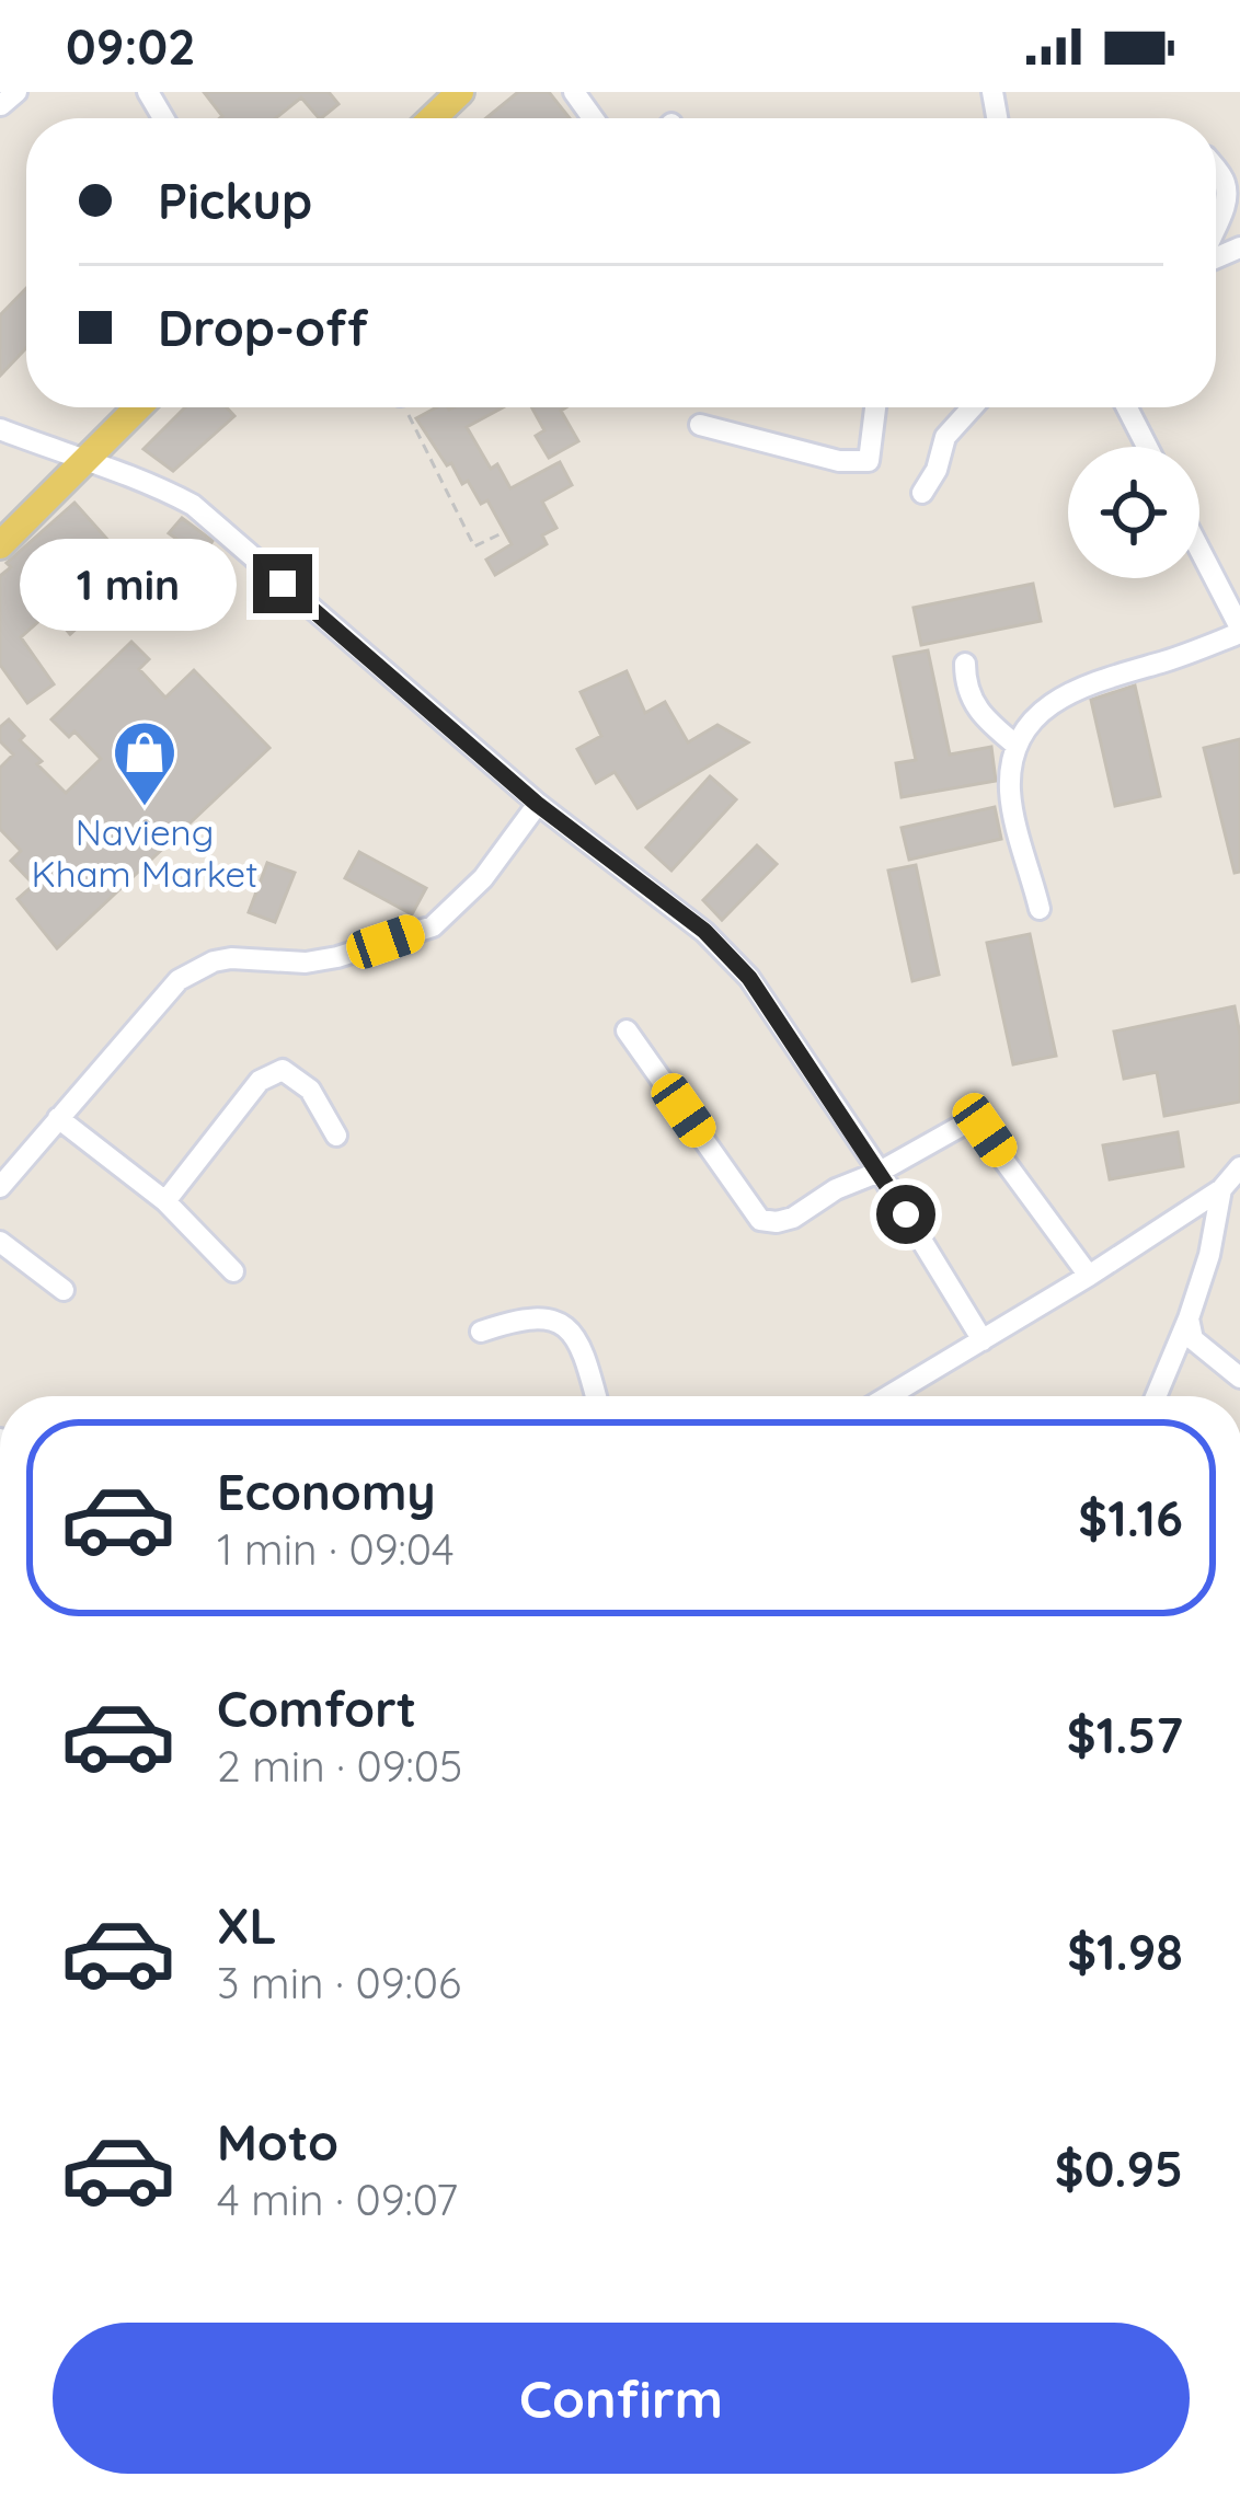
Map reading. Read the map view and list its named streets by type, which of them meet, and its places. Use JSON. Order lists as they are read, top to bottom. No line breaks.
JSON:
{"places":{"shop":["Navieng Kham Market"]},"page":{"status":"09:02","banner":["Pickup","Drop-off"],"bubble":"1 min","list":[{"name":"Economy","note":"1 min · 09:04","value":"$1.16"},{"name":"Comfort","note":"2 min · 09:05","value":"$1.57"},{"name":"XL","note":"3 min · 09:06","value":"$1.98"},{"name":"Moto","note":"4 min · 09:07","value":"$0.95"}],"buttons":"Confirm"}}
